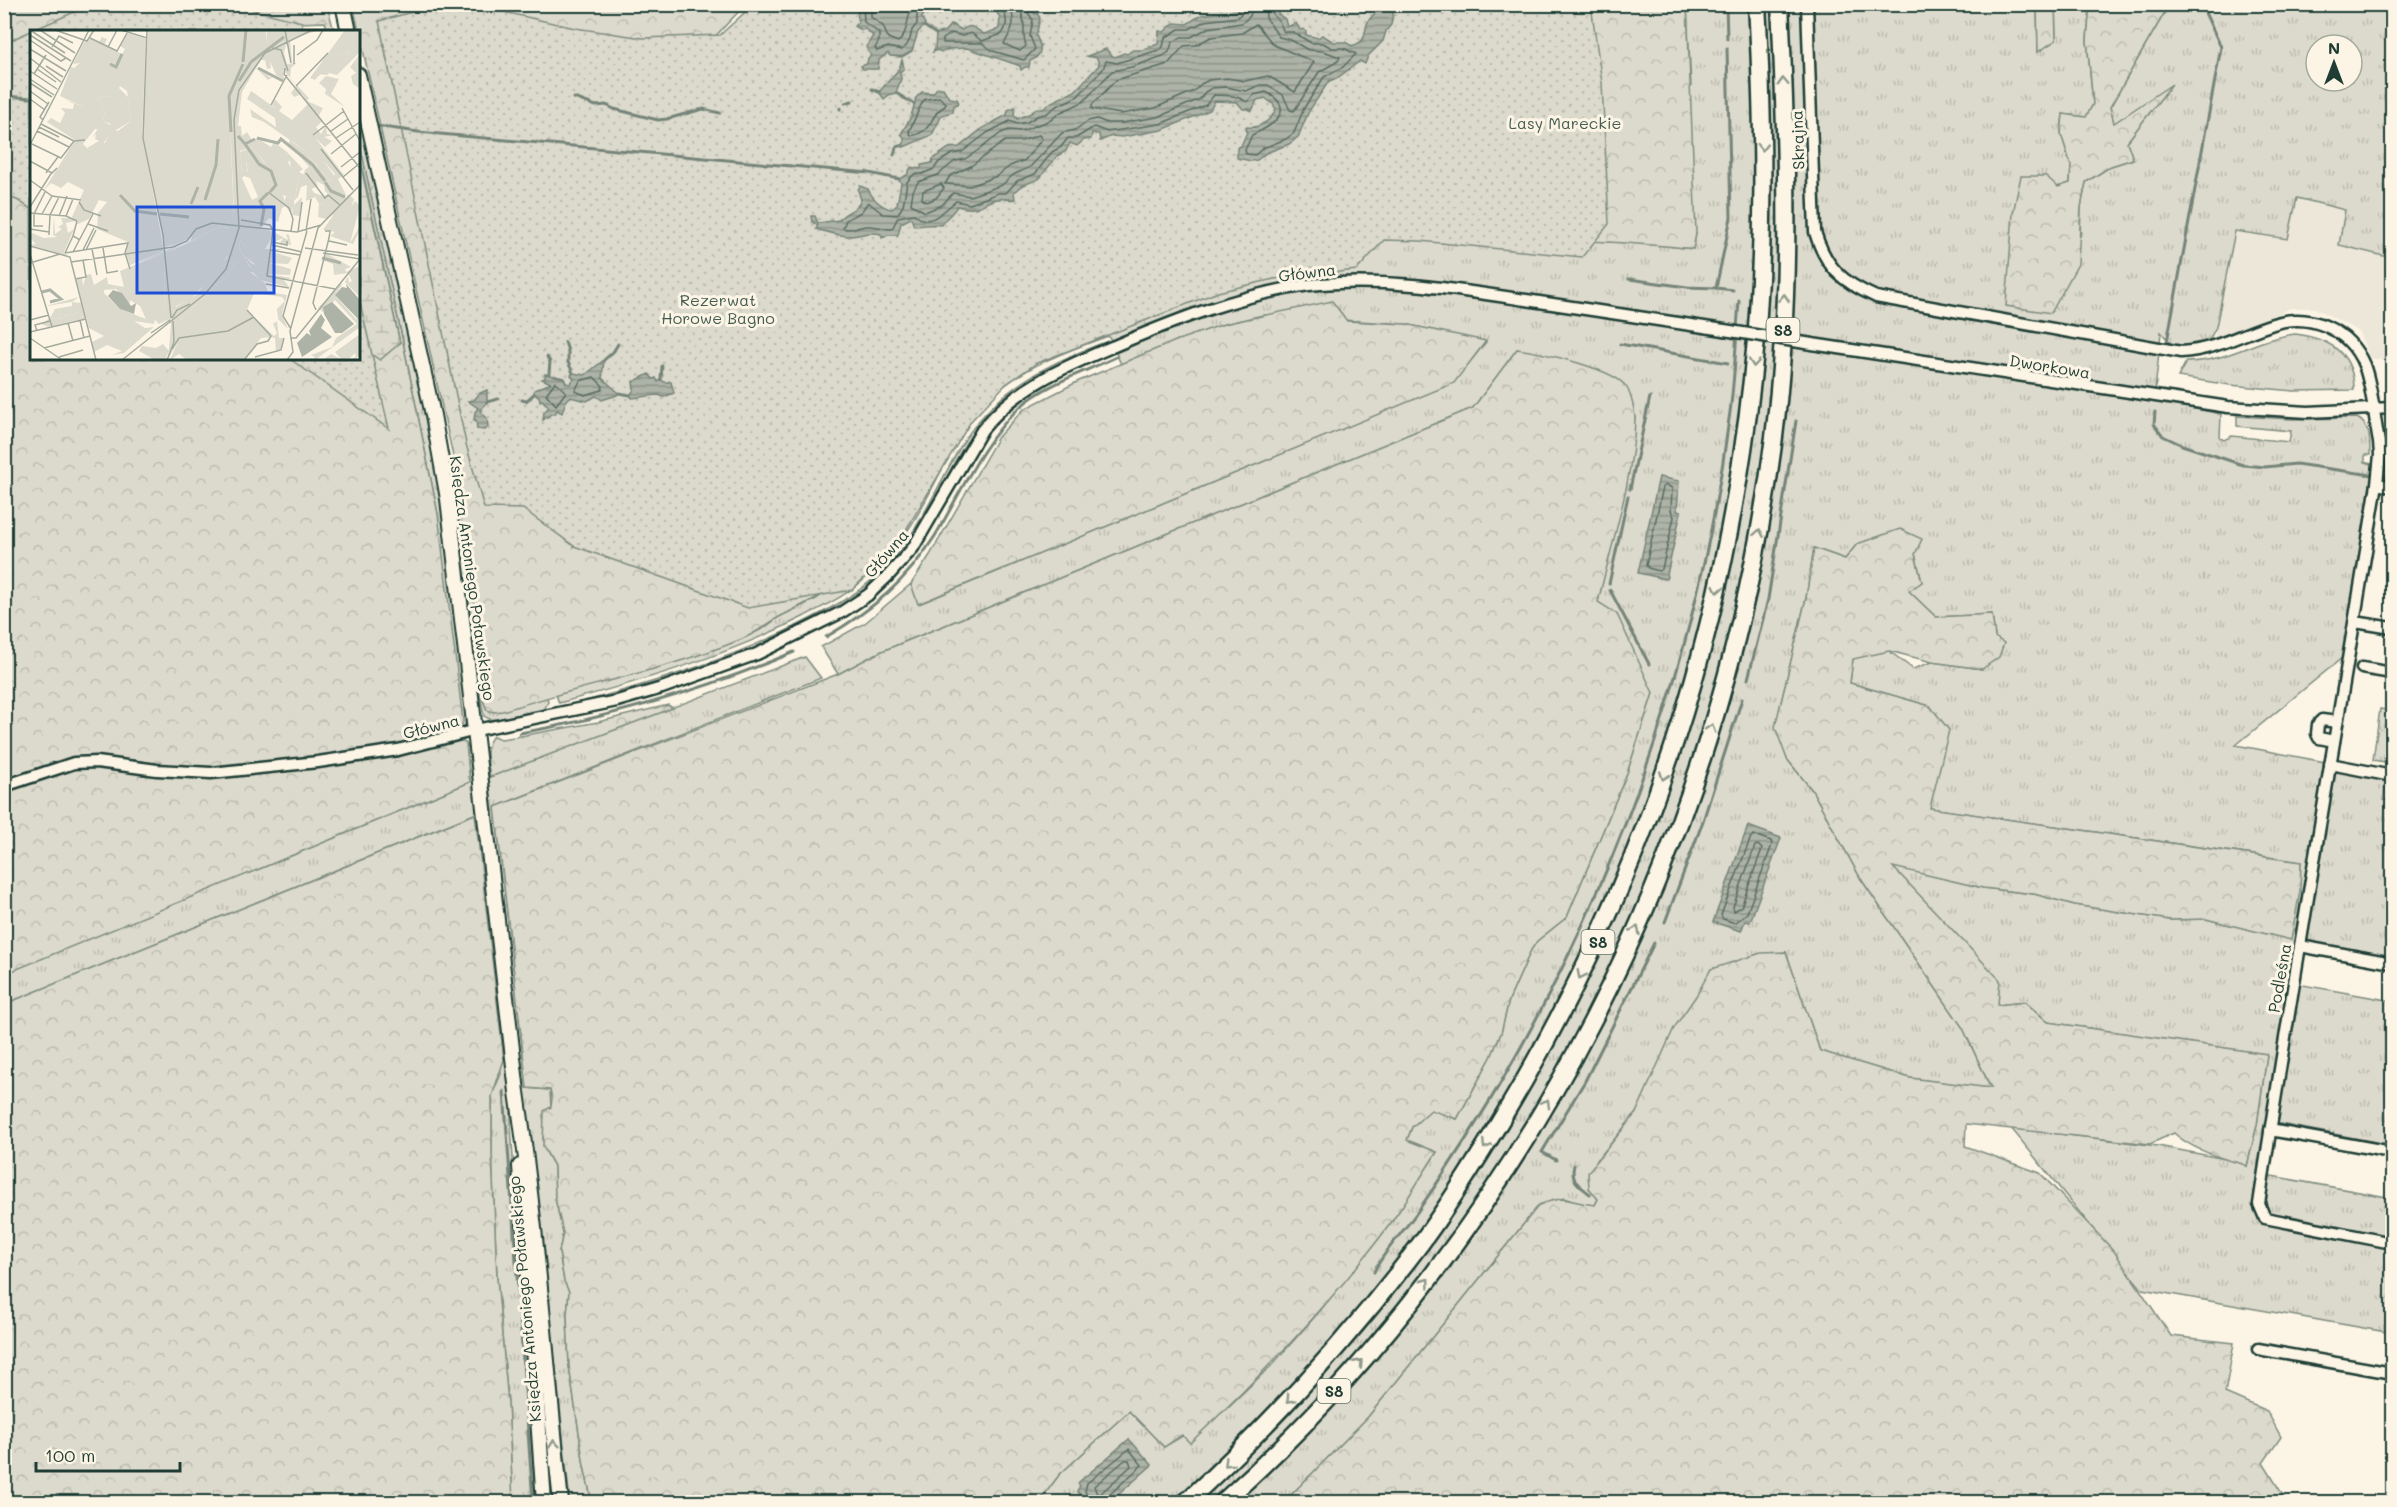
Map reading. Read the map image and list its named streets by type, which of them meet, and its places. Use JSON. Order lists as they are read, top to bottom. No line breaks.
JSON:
{"streets":{"highway":["S8"],"main road":["Księdza Antoniego Poławskiego"],"street":["Skrajna","Główna","Dworkowa","Podleśna"]},"crossings":[["Skrajna","Dworkowa"],["Skrajna","Podleśna"],["Główna","Dworkowa"],["Główna","Księdza Antoniego Poławskiego"],["Dworkowa","Podleśna"]],"parks":["Lasy Mareckie","Rezerwat Horowe Bagno"],"scale_bar":"100 m","north":"top"}
